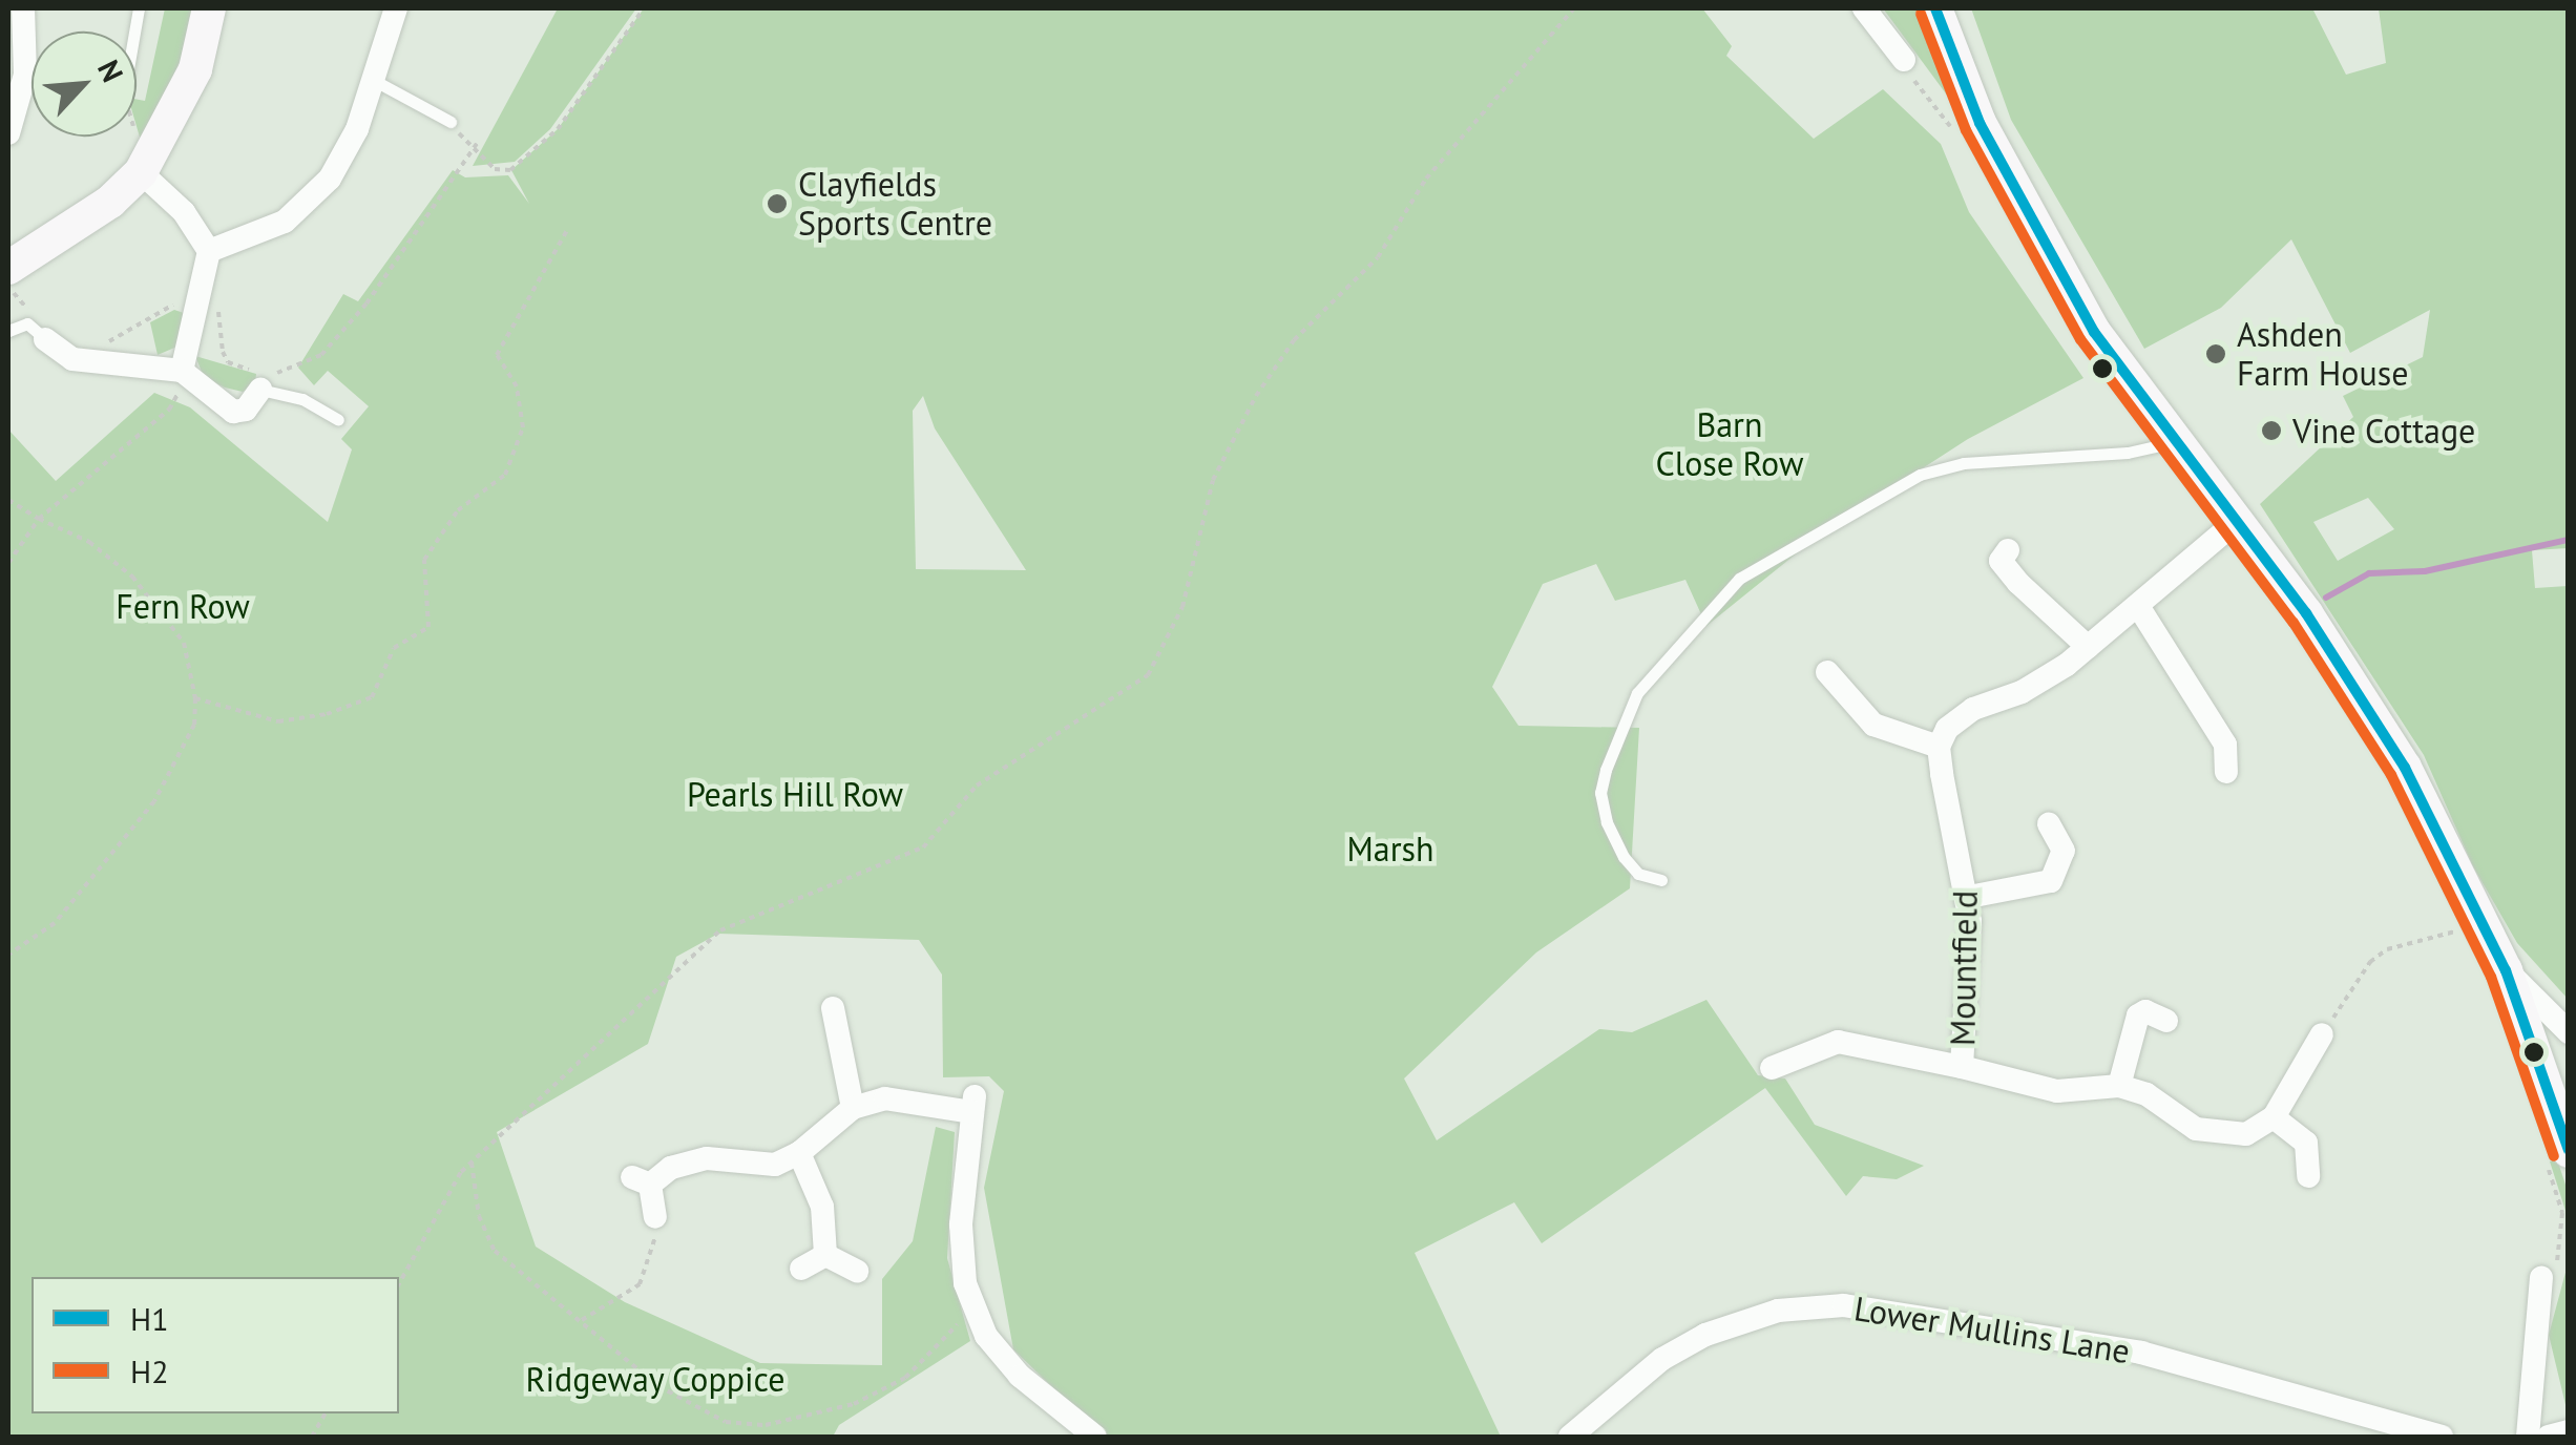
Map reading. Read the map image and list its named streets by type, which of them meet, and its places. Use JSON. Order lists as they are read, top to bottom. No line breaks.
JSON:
{"streets":{"street":["Mountfield","Lower Mullins Lane"]},"parks":["Barn Close Row","Fern Row","Pearls Hill Row","Marsh","Ridgeway Coppice"],"places":["Clayfields Sports Centre","Ashden Farm House","Vine Cottage"],"lines":["transit line H1","transit line H2"],"legend":["H1","H2"],"north":"top right"}
